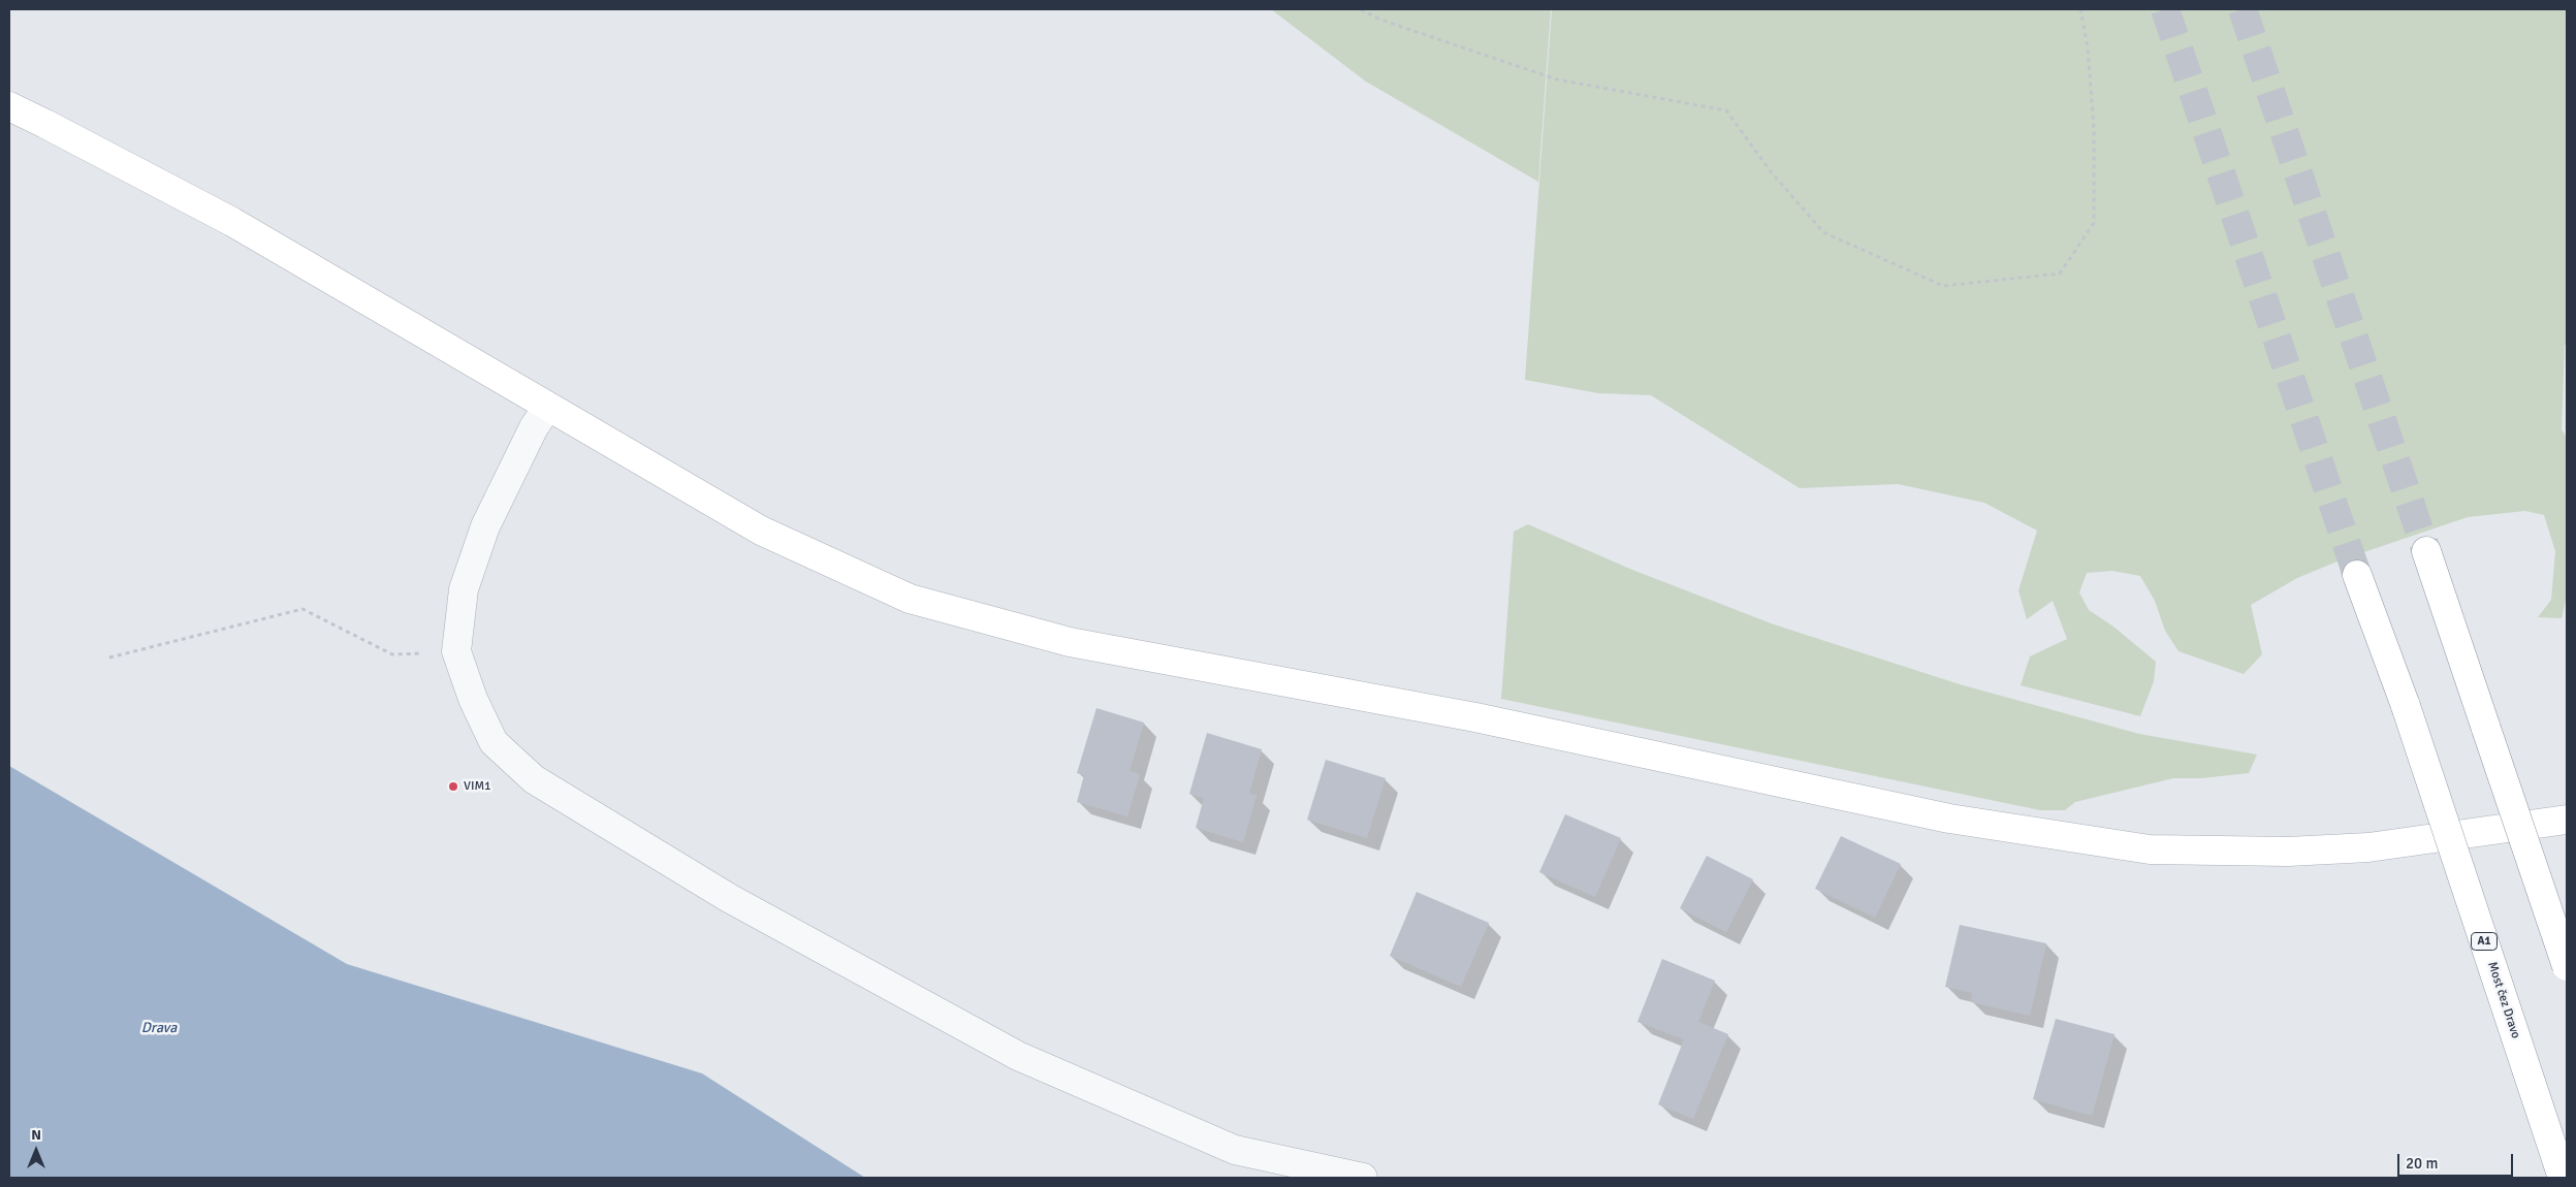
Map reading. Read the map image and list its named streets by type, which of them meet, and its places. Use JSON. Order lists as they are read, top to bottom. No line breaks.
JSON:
{"streets":{"main road":["A1","Most čez Dravo"]},"water":["Drava"],"places":["VIM1"],"scale_bar":"20 m","north":"top"}
